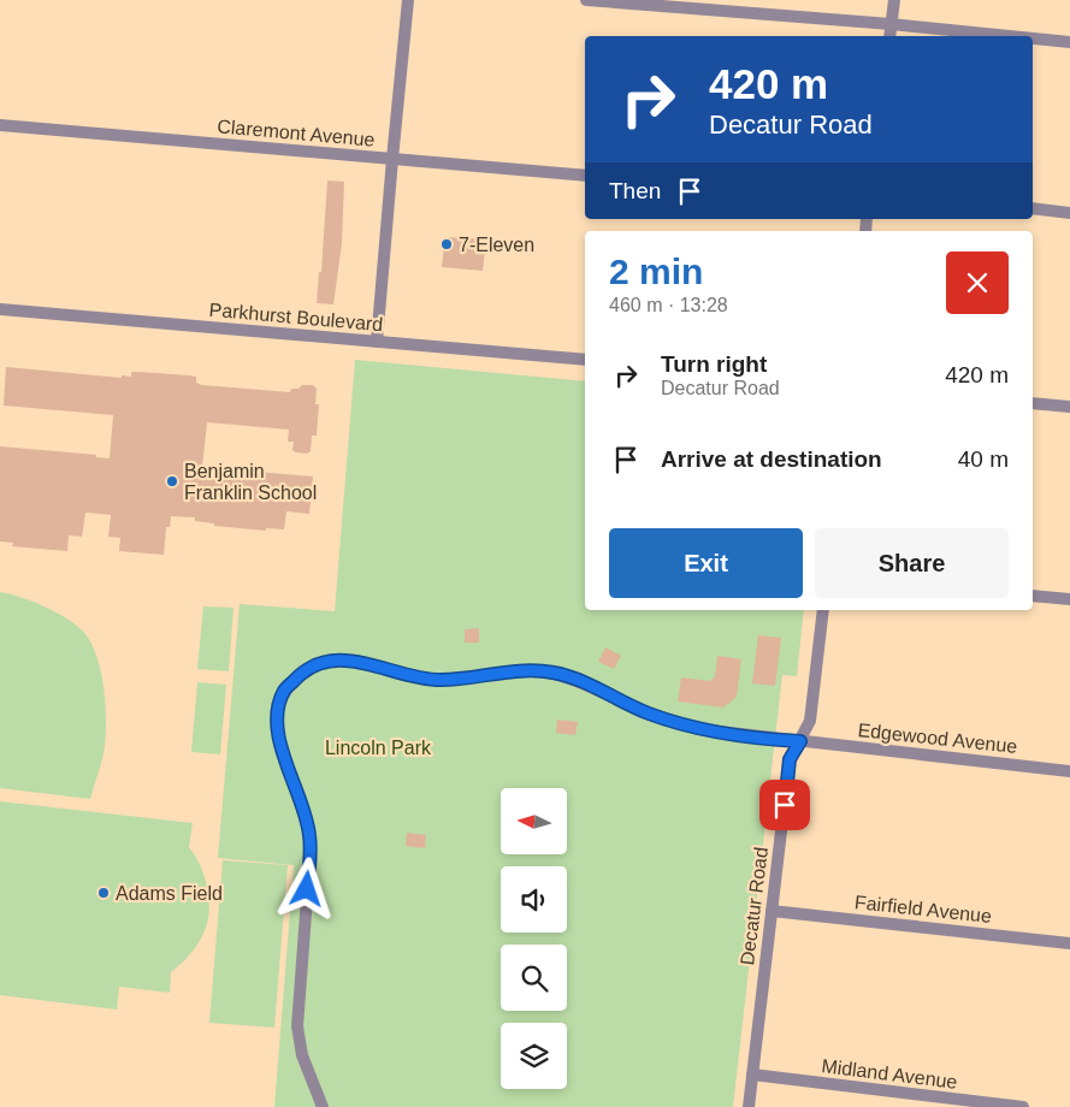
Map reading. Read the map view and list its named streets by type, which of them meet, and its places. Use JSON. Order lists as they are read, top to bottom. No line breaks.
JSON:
{"streets":{"street":["Claremont Avenue","Parkhurst Boulevard","Edgewood Avenue","Decatur Road","Fairfield Avenue","Midland Avenue"]},"crossings":[["Edgewood Avenue","Decatur Road"],["Decatur Road","Fairfield Avenue"],["Decatur Road","Midland Avenue"]],"parks":["Lincoln Park"],"places":["7-Eleven","Benjamin Franklin School","Adams Field"],"north":"left","page":{"turn":["420 m","Decatur Road"],"then":"Then","heading":["2 min","460 m · 13:28"],"list":[{"name":"Turn right","note":"Decatur Road","value":"420 m"},{"name":"Arrive at destination","value":"40 m"}],"buttons":["Exit","Share"]}}
